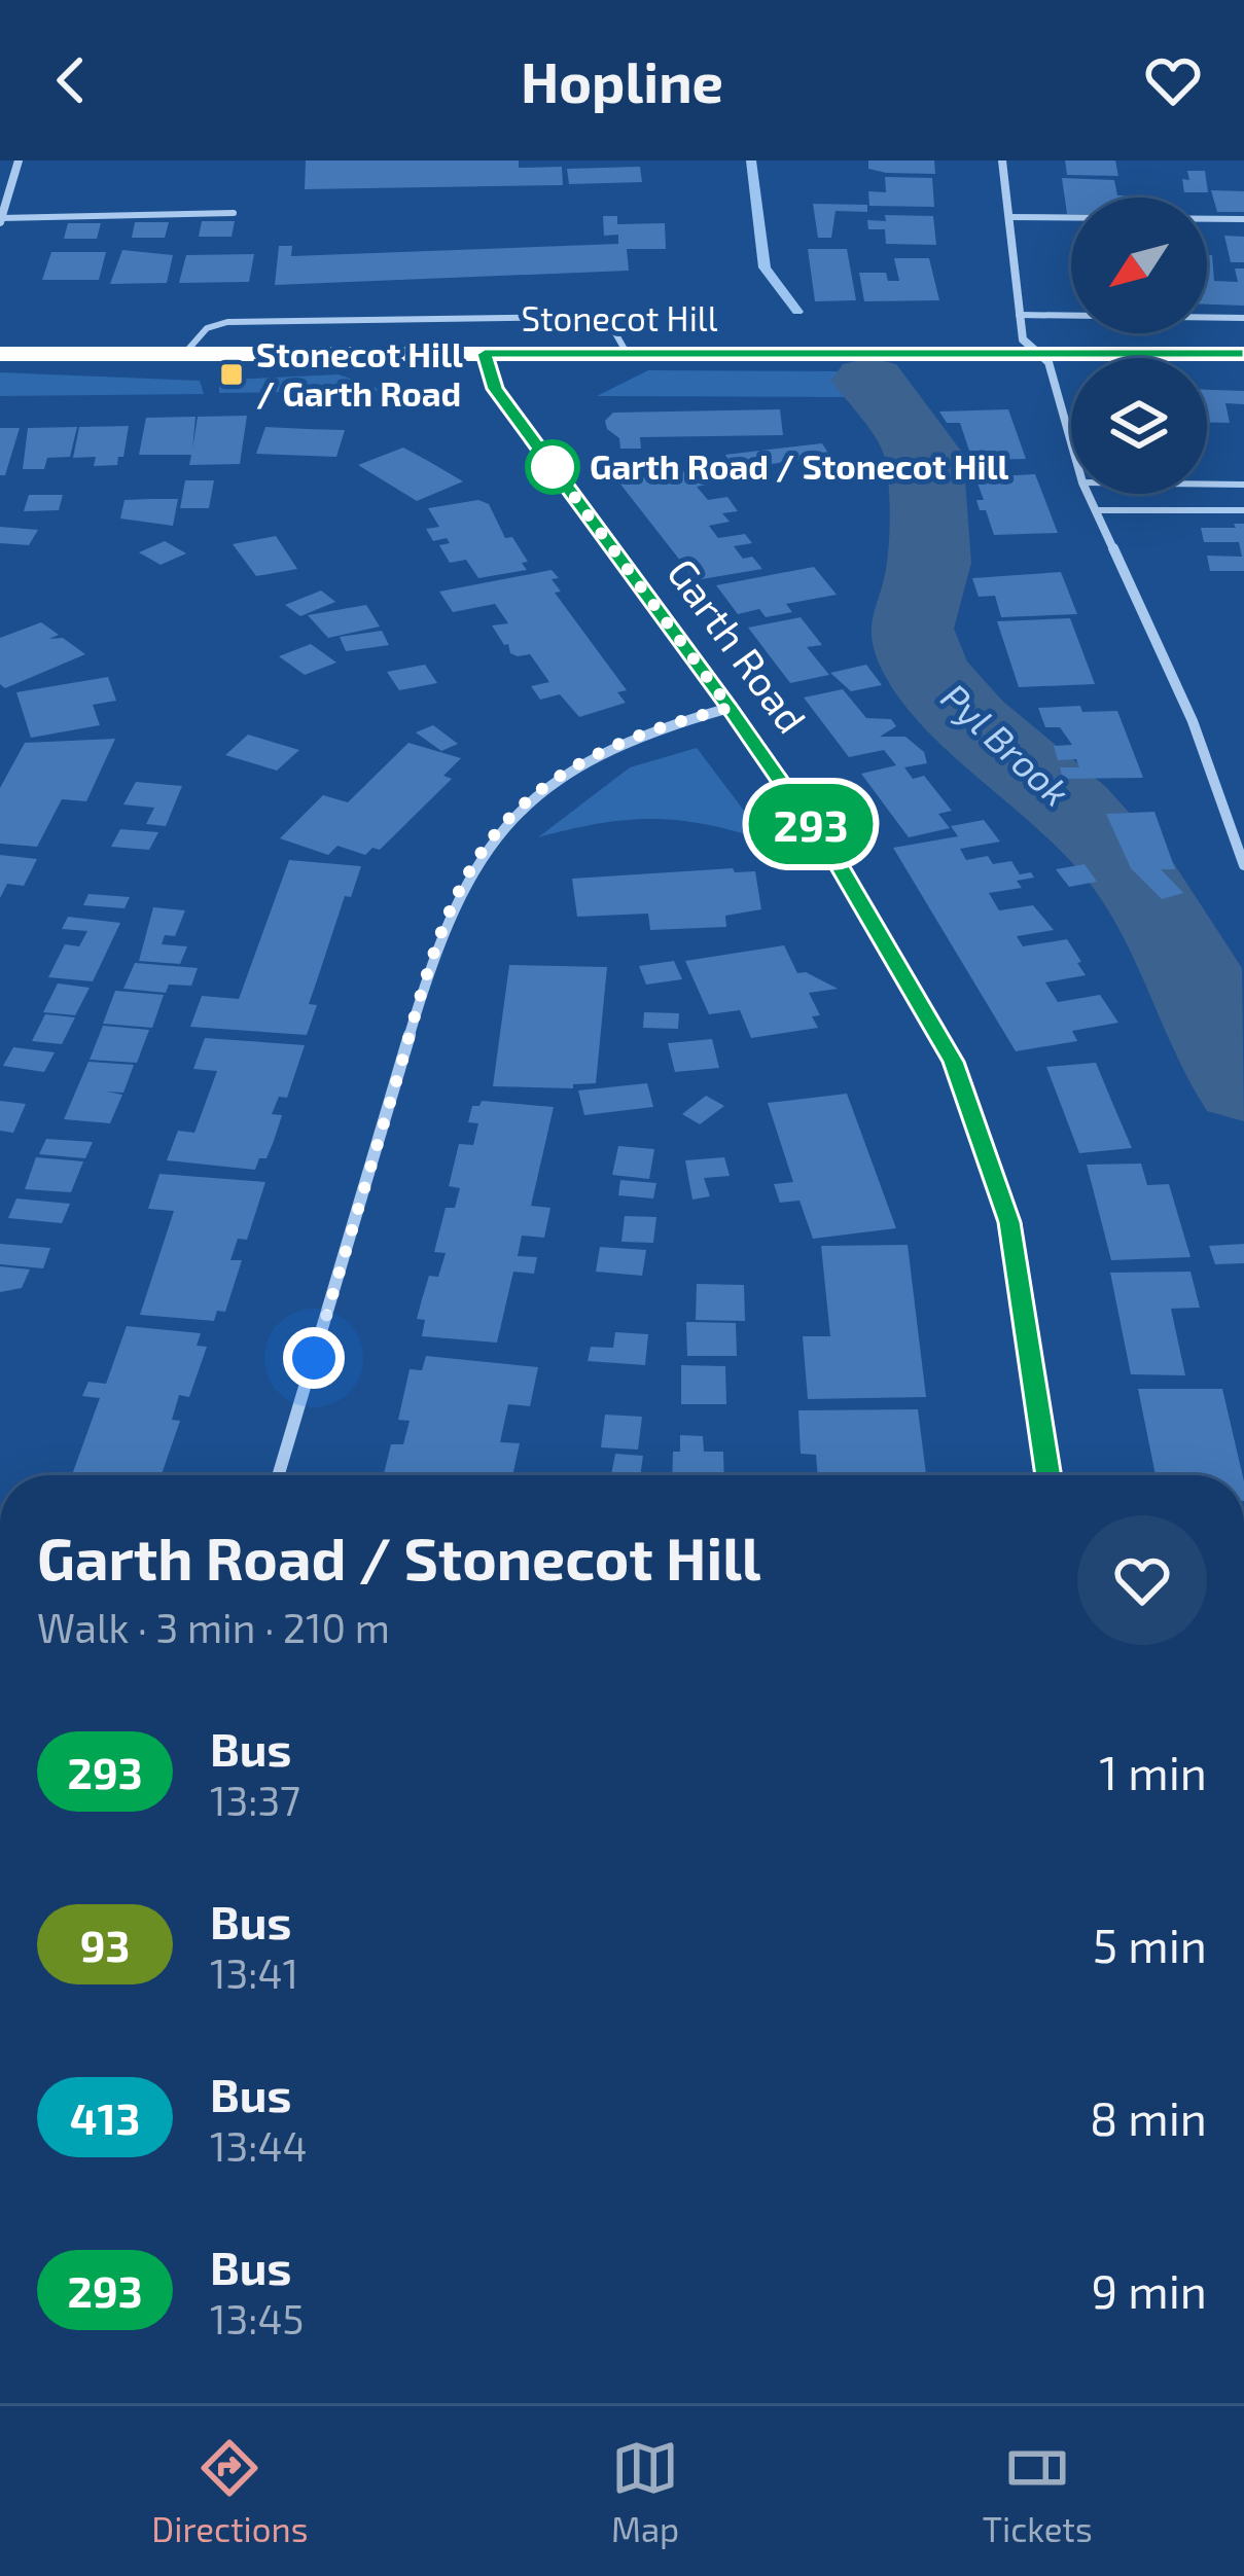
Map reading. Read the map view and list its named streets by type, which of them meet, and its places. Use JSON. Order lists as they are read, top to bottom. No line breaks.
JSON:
{"streets":{"highway":["Stonecot Hill"],"street":["Garth Road"]},"crossings":[["Stonecot Hill","Garth Road"]],"water":["Pyl Brook"],"places":{"transit":["Stonecot Hill / Garth Road"],"other":["Garth Road / Stonecot Hill"]},"lines":["bus line 293"],"north":"bottom left","page":{"header":"Hopline","on_map":"293","heading":["Garth Road / Stonecot Hill","Walk · 3 min · 210 m"],"list":[{"mark":"293","name":"Bus","note":"13:37","value":"1 min"},{"mark":"93","name":"Bus","note":"13:41","value":"5 min"},{"mark":"413","name":"Bus","note":"13:44","value":"8 min"},{"mark":"293","name":"Bus","note":"13:45","value":"9 min"}],"tabs":["Directions","Map","Tickets"]}}
